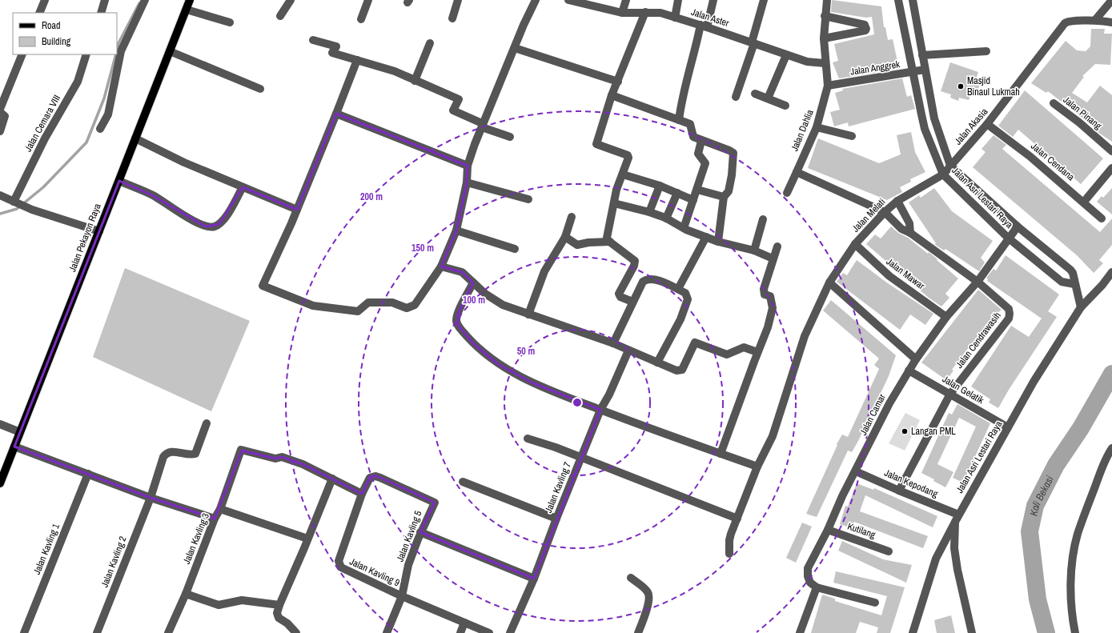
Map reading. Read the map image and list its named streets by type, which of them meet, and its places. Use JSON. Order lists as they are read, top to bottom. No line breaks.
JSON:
{"streets":{"main road":["Jalan Pekayon Raya"],"street":["Jalan Aster","Jalan Anggrek","Jalan Pinang","Jalan Cemara VIII","Jalan Akasia","Jalan Dahlia","Jalan Cendana","Jalan Asri Lestari Raya","Jalan Melati","Jalan Mawar","Jalan Cendrawasih","Jalan Gelatik","Jalan Camar","Jalan Kepodang","Jalan Kavling 7","Kutilang","Jalan Kavling 5","Jalan Kavling 3","Jalan Kavling 1","Jalan Kavling 2","Jalan Kavling 9"]},"crossings":[["Jalan Aster","Jalan Dahlia"],["Jalan Anggrek","Jalan Dahlia"],["Jalan Anggrek","Jalan Asri Lestari Raya"],["Jalan Akasia","Jalan Cendana"],["Jalan Akasia","Jalan Asri Lestari Raya"],["Jalan Akasia","Jalan Melati"],["Jalan Asri Lestari Raya","Jalan Melati"],["Jalan Asri Lestari Raya","Jalan Gelatik"],["Jalan Asri Lestari Raya","Jalan Camar"],["Jalan Asri Lestari Raya","Jalan Kepodang"],["Jalan Melati","Jalan Mawar"],["Jalan Melati","Jalan Cendrawasih"],["Jalan Mawar","Jalan Camar"],["Jalan Cendrawasih","Jalan Gelatik"],["Jalan Cendrawasih","Jalan Camar"],["Jalan Cendrawasih","Jalan Kepodang"],["Jalan Gelatik","Jalan Camar"],["Jalan Camar","Jalan Kepodang"],["Jalan Camar","Kutilang"],["Jalan Kavling 5","Jalan Kavling 9"]],"water":["Kali Bekasi"],"places":["Masjid Binaul Lukmah","Langan PML"],"legend":["Road","Building"],"rings":["200 m","150 m","100 m","50 m"]}
